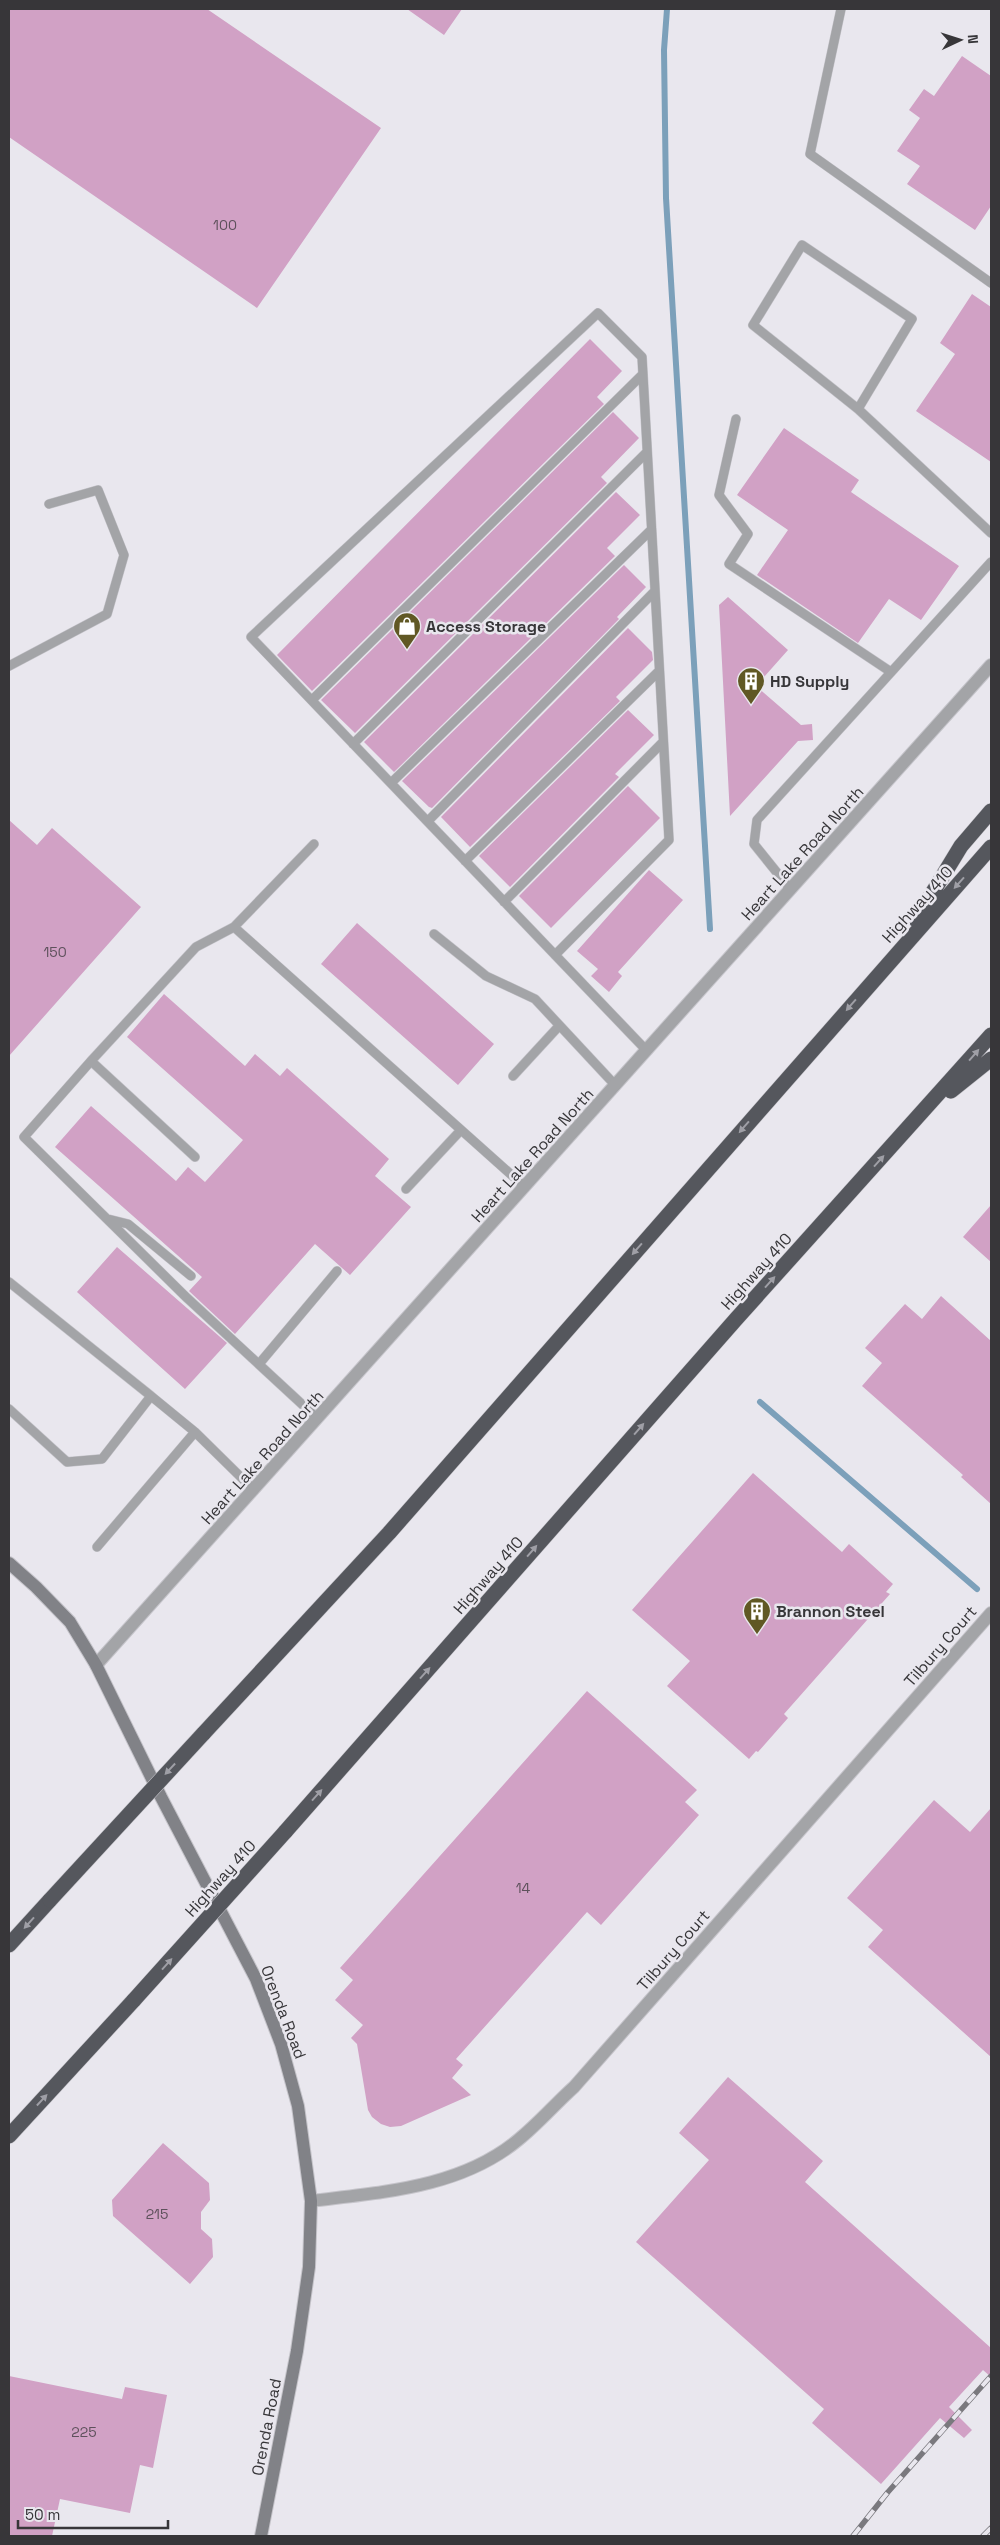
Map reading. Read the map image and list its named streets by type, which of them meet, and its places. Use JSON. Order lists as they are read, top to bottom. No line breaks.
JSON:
{"streets":{"highway":["Highway 410"],"street":["Heart Lake Road North","Tilbury Court","Orenda Road"]},"crossings":[["Heart Lake Road North","Orenda Road"],["Tilbury Court","Orenda Road"]],"places":{"shop":["Access Storage"],"building":["HD Supply","Brannon Steel"]},"house_numbers":["100","150","14","215","225"],"scale_bar":"50 m","north":"right"}
